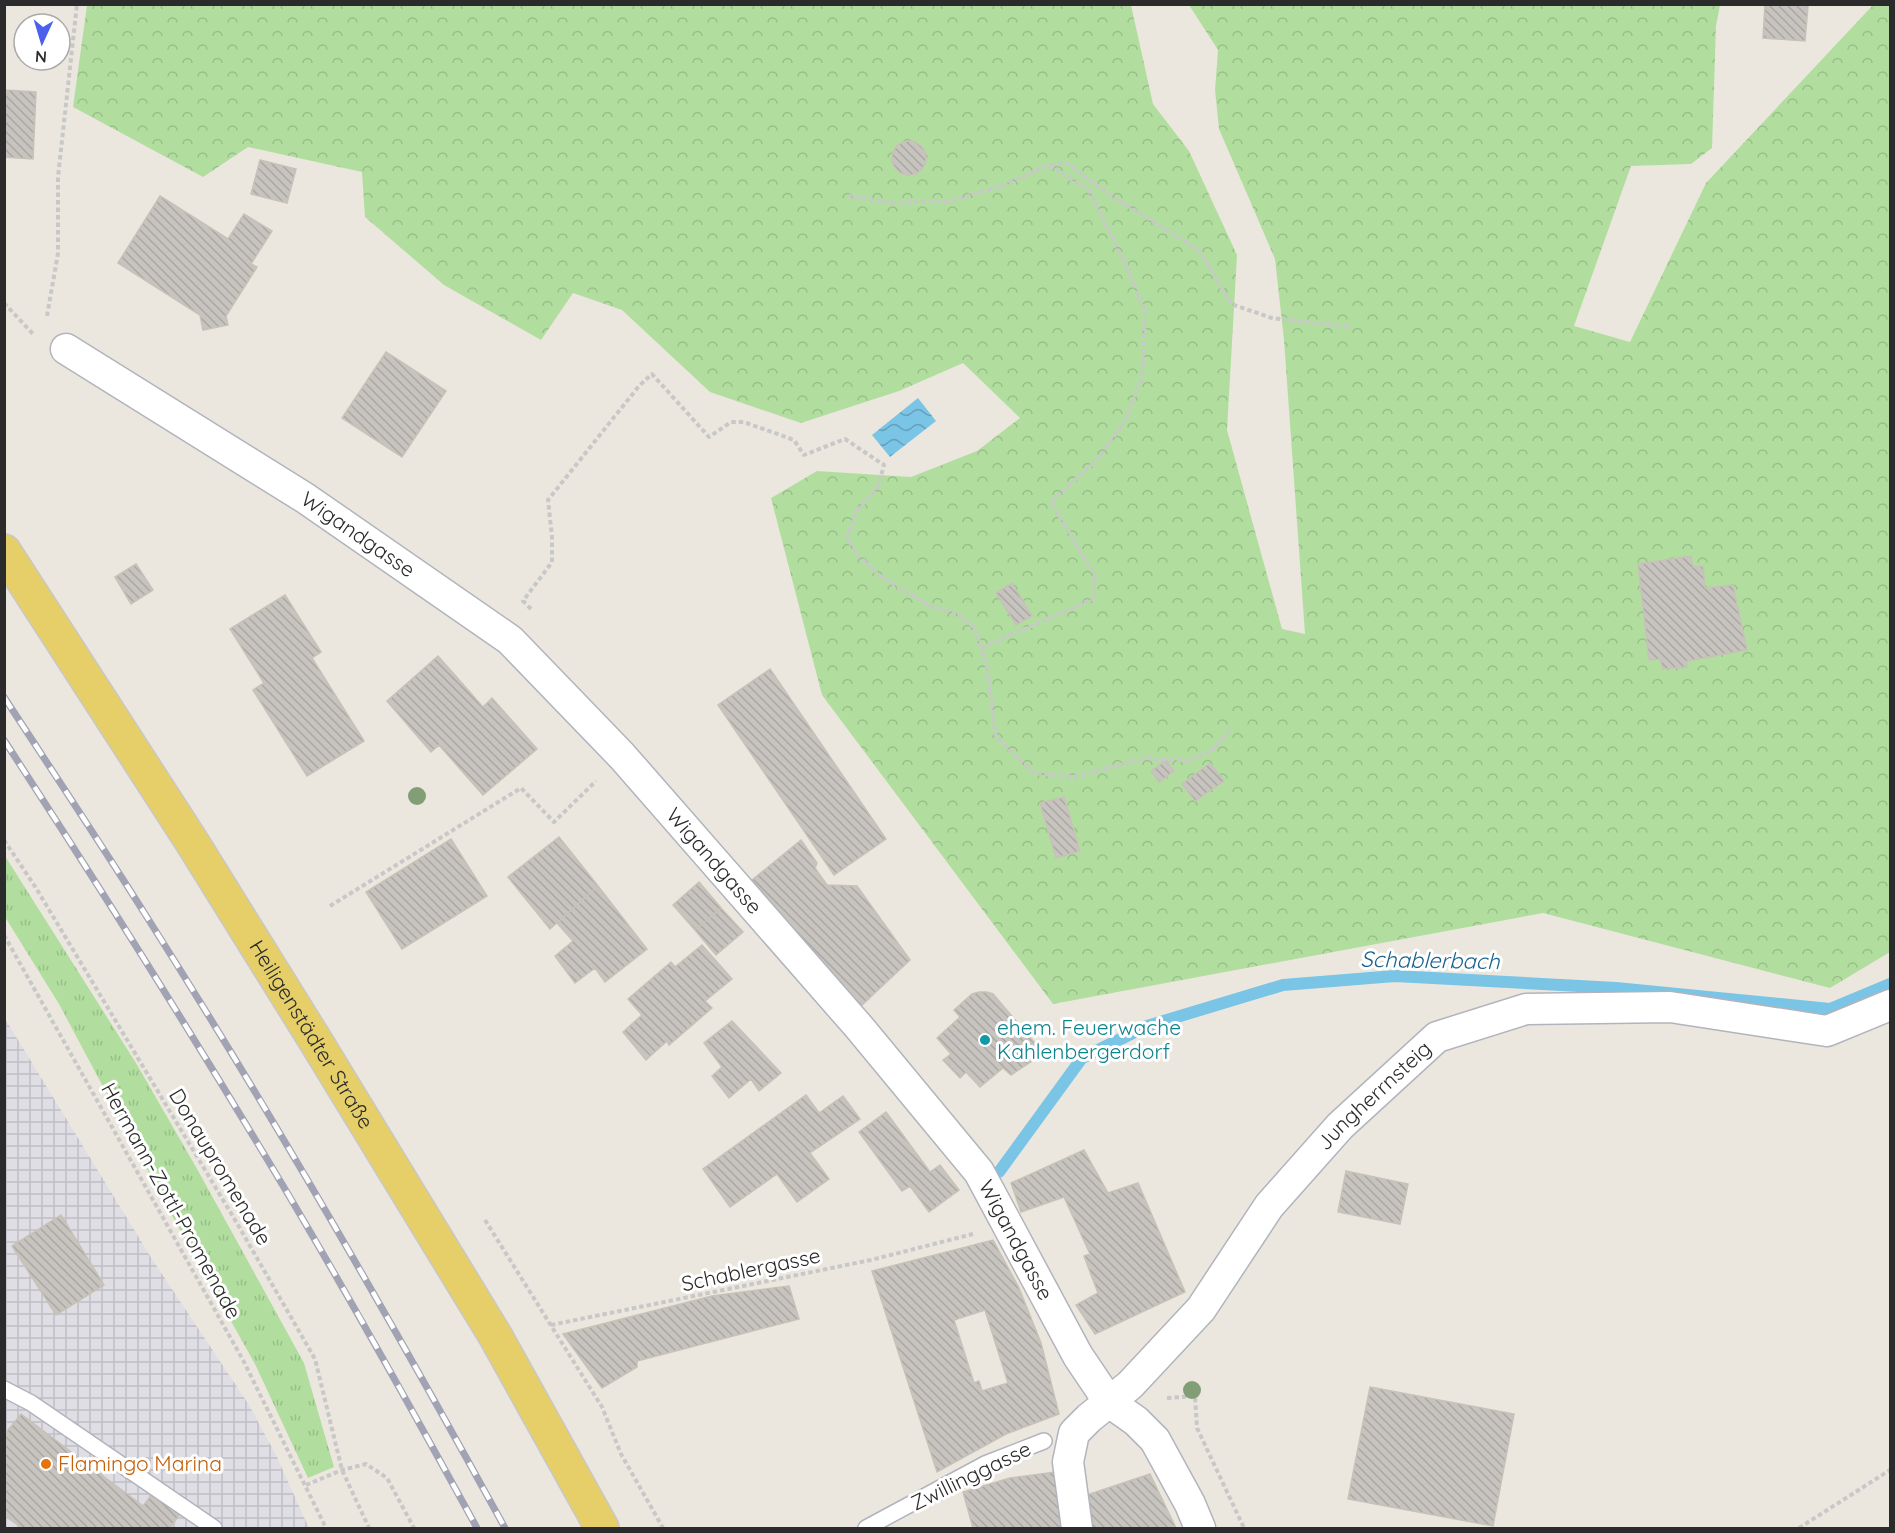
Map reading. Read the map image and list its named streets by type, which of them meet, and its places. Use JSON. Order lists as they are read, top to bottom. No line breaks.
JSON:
{"streets":{"main road":["Heiligenstädter Straße"],"street":["Wigandgasse","Jungherrnsteig"],"lane":["Zwillinggasse"],"path":["Donaupromenade","Hermann-Zottl-Promenade","Schablergasse"]},"crossings":[["Wigandgasse","Jungherrnsteig"]],"water":["Schablerbach"],"places":["ehem. Feuerwache Kahlenbergerdorf","Flamingo Marina"],"north":"bottom"}
